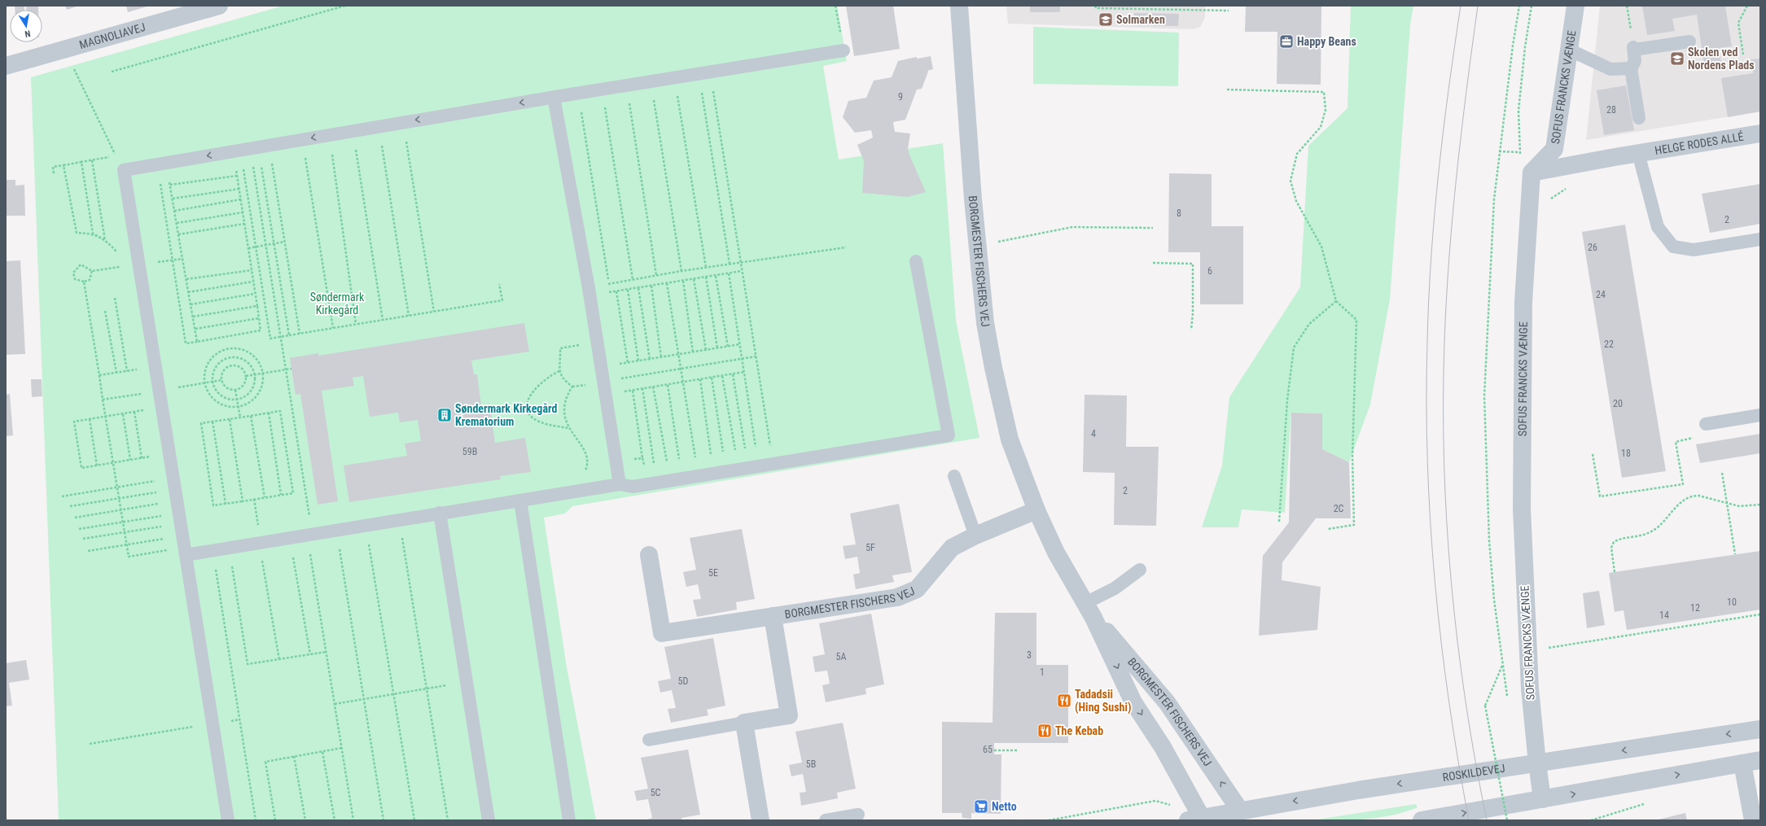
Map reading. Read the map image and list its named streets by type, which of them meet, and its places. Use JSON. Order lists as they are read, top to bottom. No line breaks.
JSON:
{"streets":{"street":["MAGNOLIAVEJ","SOFUS FRANCKS VÆNGE","HELGE RODES ALLÉ","BORGMESTER FISCHERS VEJ","ROSKILDEVEJ"]},"crossings":[["SOFUS FRANCKS VÆNGE","HELGE RODES ALLÉ"],["SOFUS FRANCKS VÆNGE","ROSKILDEVEJ"],["BORGMESTER FISCHERS VEJ","ROSKILDEVEJ"]],"parks":["Søndermark Kirkegård"],"places":{"school or university":["Solmarken","Skolen ved Nordens Plads"],"office":["Happy Beans"],"building":["Søndermark Kirkegård Krematorium"],"restaurant":["Tadadsii (Hing Sushi)","The Kebab"],"supermarket":["Netto"]},"house_numbers":["9","28","8","2","26","6","24","22","20","4","59B","18","2","2C","5F","5E","10","12","14","3","5A","1","5D","65","5B","5C"],"north":"bottom"}
